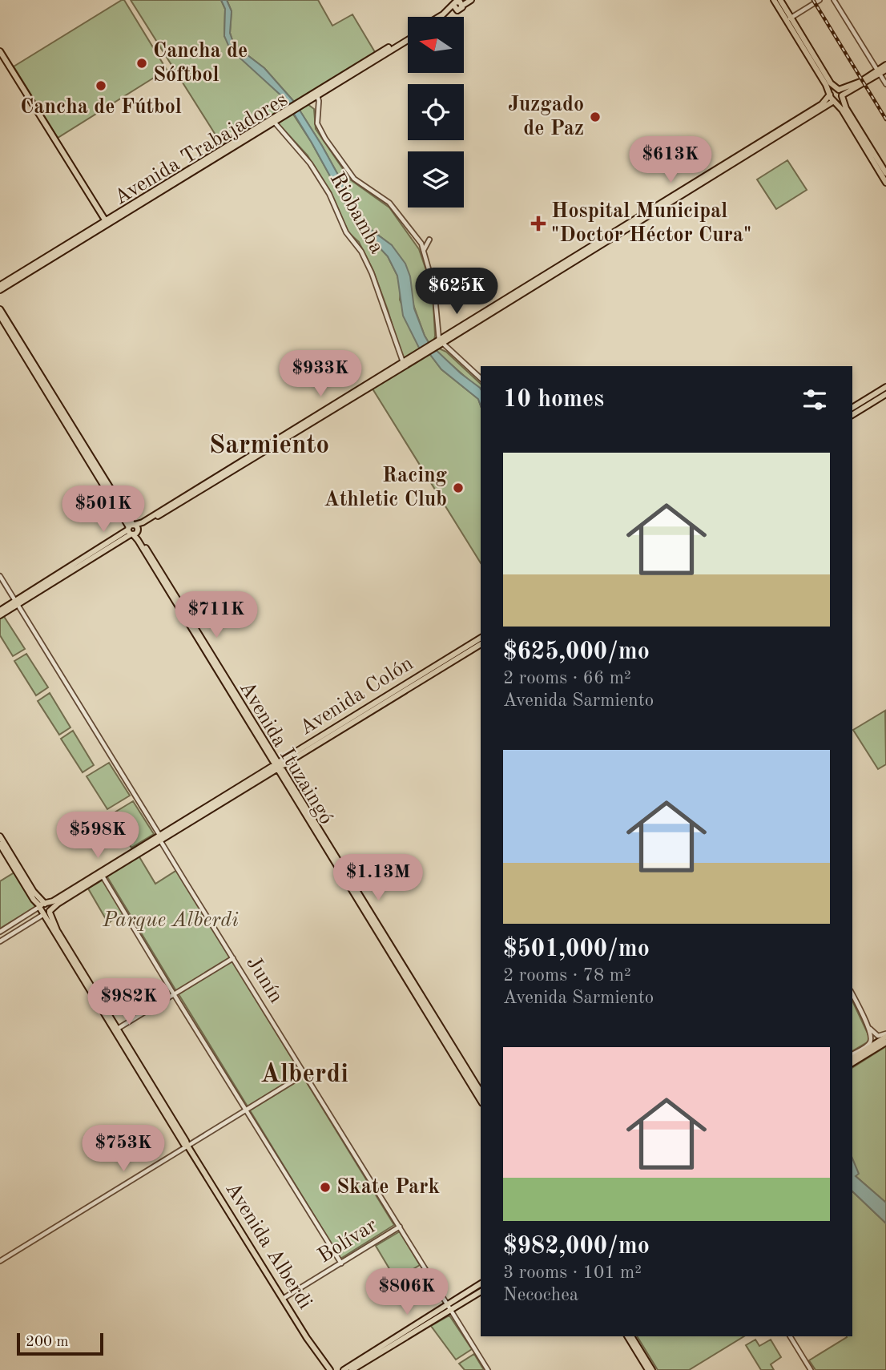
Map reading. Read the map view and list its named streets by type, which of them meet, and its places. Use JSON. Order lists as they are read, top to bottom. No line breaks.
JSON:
{"streets":{"main road":["Avenida Trabajadores","Avenida Colón","Avenida Ituzaingó","Avenida Alberdi"],"street":["Riobamba","Junín","Bolívar"]},"crossings":[["Avenida Trabajadores","Riobamba"],["Avenida Colón","Avenida Ituzaingó"],["Avenida Colón","Junín"],["Avenida Colón","Avenida Alberdi"],["Junín","Bolívar"],["Bolívar","Avenida Alberdi"]],"districts":["Sarmiento","Alberdi"],"parks":["Parque Alberdi"],"places":{"other":["Cancha de Sóftbol","Cancha de Fútbol","Juzgado de Paz","Racing Athletic Club","Skate Park"],"health":["Hospital Municipal \"Doctor Héctor Cura\""]},"scale_bar":"200 m","north":"left","page":{"price":["$613K","$625K","$933K","$501K","$711K","$598K","$1.13M","$982K","$753K","$806K"],"heading":"10 homes","list":[{"name":"$625,000/mo","note":"2 rooms · 66 m² · Avenida Sarmiento"},{"name":"$501,000/mo","note":"2 rooms · 78 m² · Avenida Sarmiento"},{"name":"$982,000/mo","note":"3 rooms · 101 m² · Necochea"}],"scale":"200 m"}}
